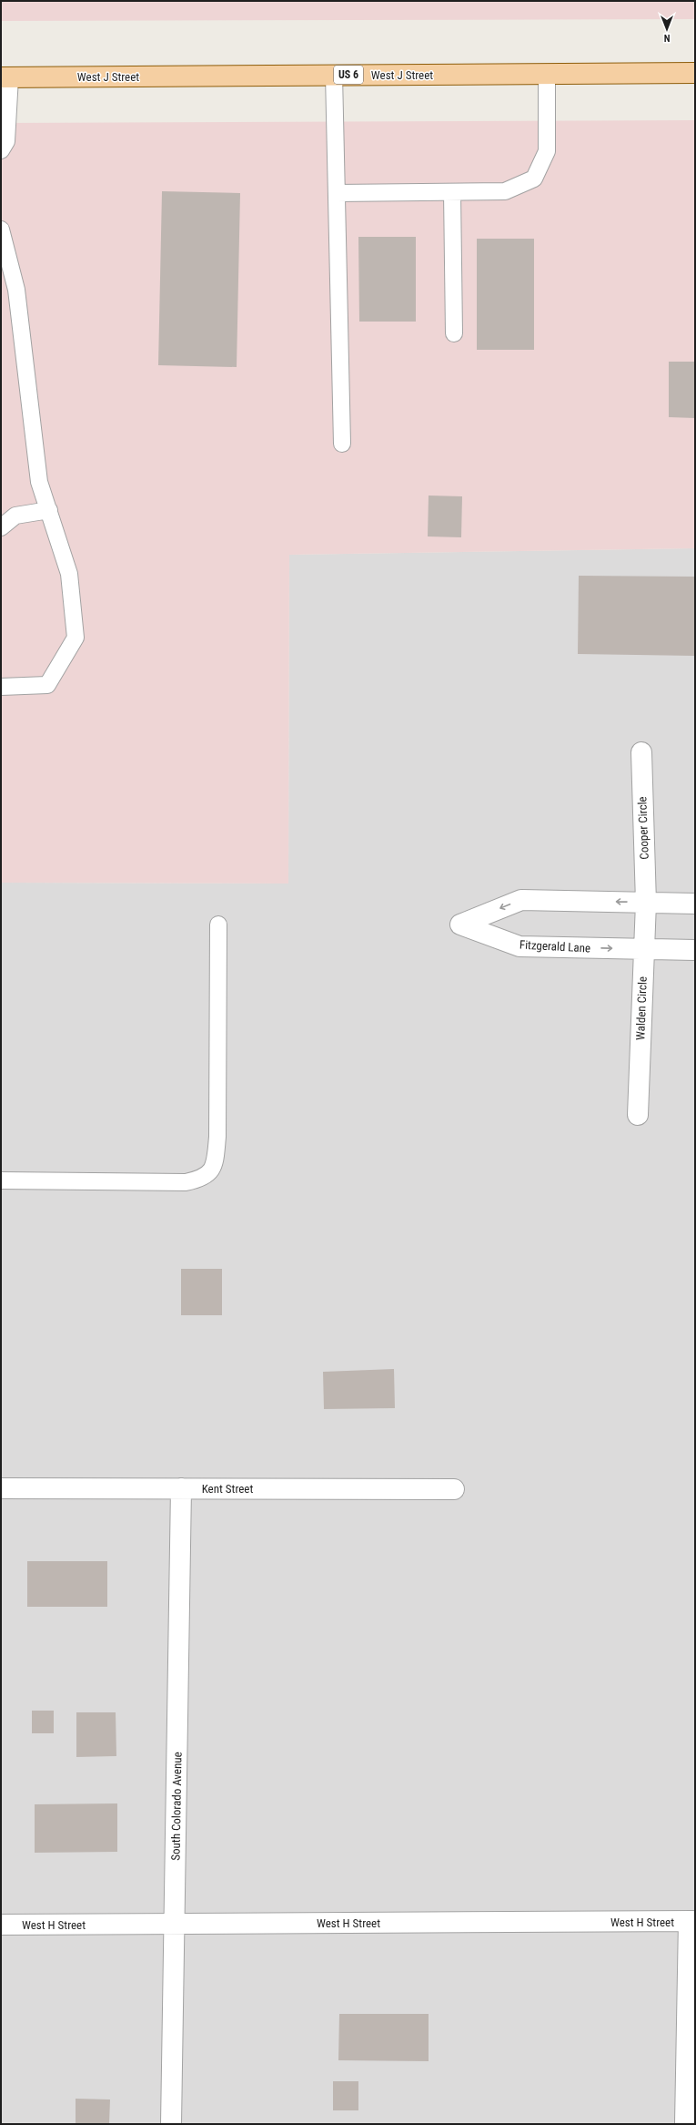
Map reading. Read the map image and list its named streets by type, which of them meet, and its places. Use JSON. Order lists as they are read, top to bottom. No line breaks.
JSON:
{"streets":{"main road":["US 6","West J Street"],"street":["Cooper Circle","Fitzgerald Lane","Walden Circle","Kent Street","South Colorado Avenue","West H Street"]},"crossings":[["Cooper Circle","Fitzgerald Lane"],["Cooper Circle","Walden Circle"],["Fitzgerald Lane","Walden Circle"],["Kent Street","South Colorado Avenue"],["South Colorado Avenue","West H Street"]],"north":"bottom"}
